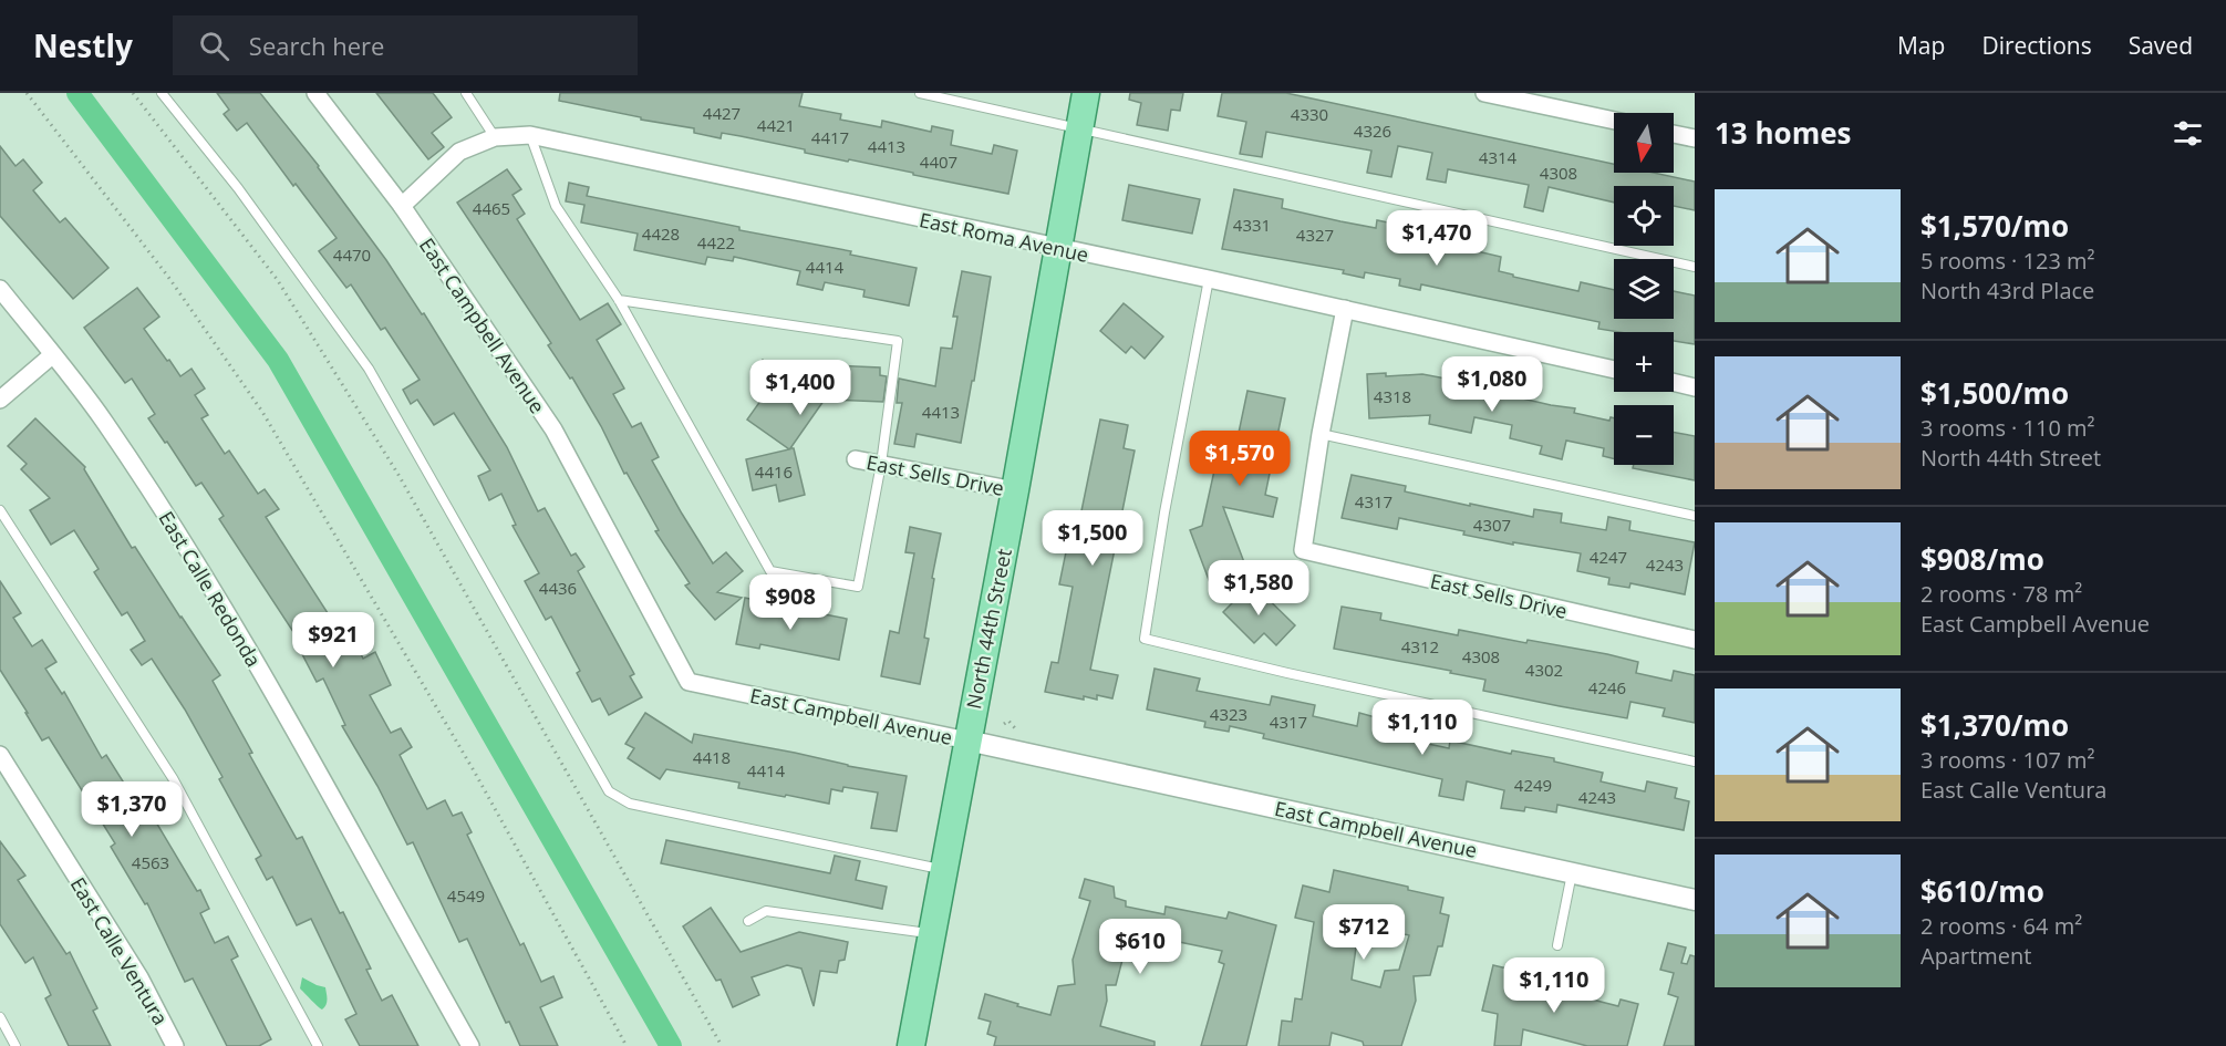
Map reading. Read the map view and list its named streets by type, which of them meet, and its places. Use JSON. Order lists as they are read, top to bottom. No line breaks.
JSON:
{"streets":{"main road":["North 44th Street"],"street":["East Roma Avenue","East Campbell Avenue","East Sells Drive","East Calle Redonda","East Calle Ventura"]},"crossings":[["East Roma Avenue","East Campbell Avenue"],["East Roma Avenue","North 44th Street"],["East Campbell Avenue","North 44th Street"],["East Sells Drive","North 44th Street"]],"house_numbers":["4427","4330","4421","4326","4417","4413","4314","4407","4308","4465","4331","4428","4327","4422","4470","4414","4318","4413","4416","4317","4307","4247","4243","4436","4312","4308","4302","4246","4323","4317","4418","4414","4249","4243","4563","4549"],"north":"bottom","page":{"header":"Nestly","search":"Search here","nav":["Map","Directions","Saved"],"heading":"13 homes","map_buttons":["+","−"],"list":[{"name":"$1,570/mo","note":"5 rooms · 123 m² · North 43rd Place"},{"name":"$1,500/mo","note":"3 rooms · 110 m² · North 44th Street"},{"name":"$908/mo","note":"2 rooms · 78 m² · East Campbell Avenue"},{"name":"$1,370/mo","note":"3 rooms · 107 m² · East Calle Ventura"},{"name":"$610/mo","note":"2 rooms · 64 m² · Apartment"}],"price":["$1,470","$1,080","$1,400","$1,570","$1,500","$1,580","$908","$921","$1,110","$1,370","$712","$610","$1,110"]}}
